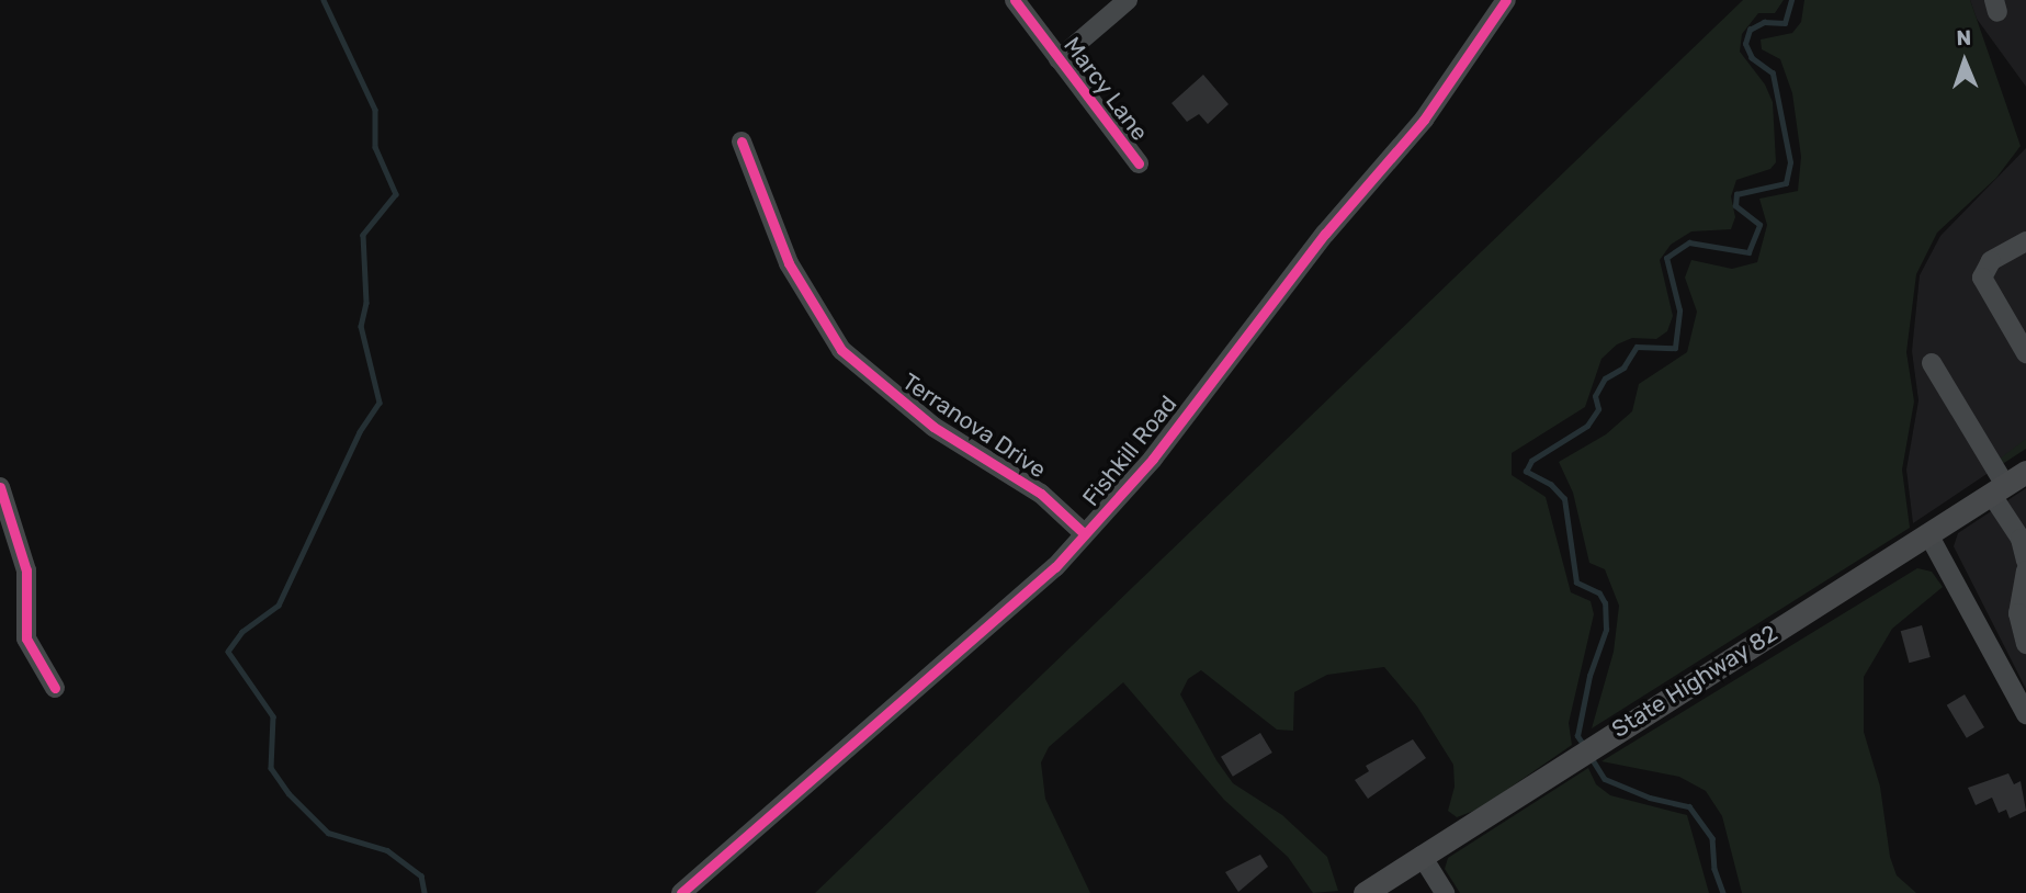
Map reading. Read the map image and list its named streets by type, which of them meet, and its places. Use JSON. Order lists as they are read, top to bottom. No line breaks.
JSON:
{"streets":{"main road":["State Highway 82"],"street":["Marcy Lane","Terranova Drive","Fishkill Road"]},"crossings":[["Terranova Drive","Fishkill Road"]],"north":"top"}
